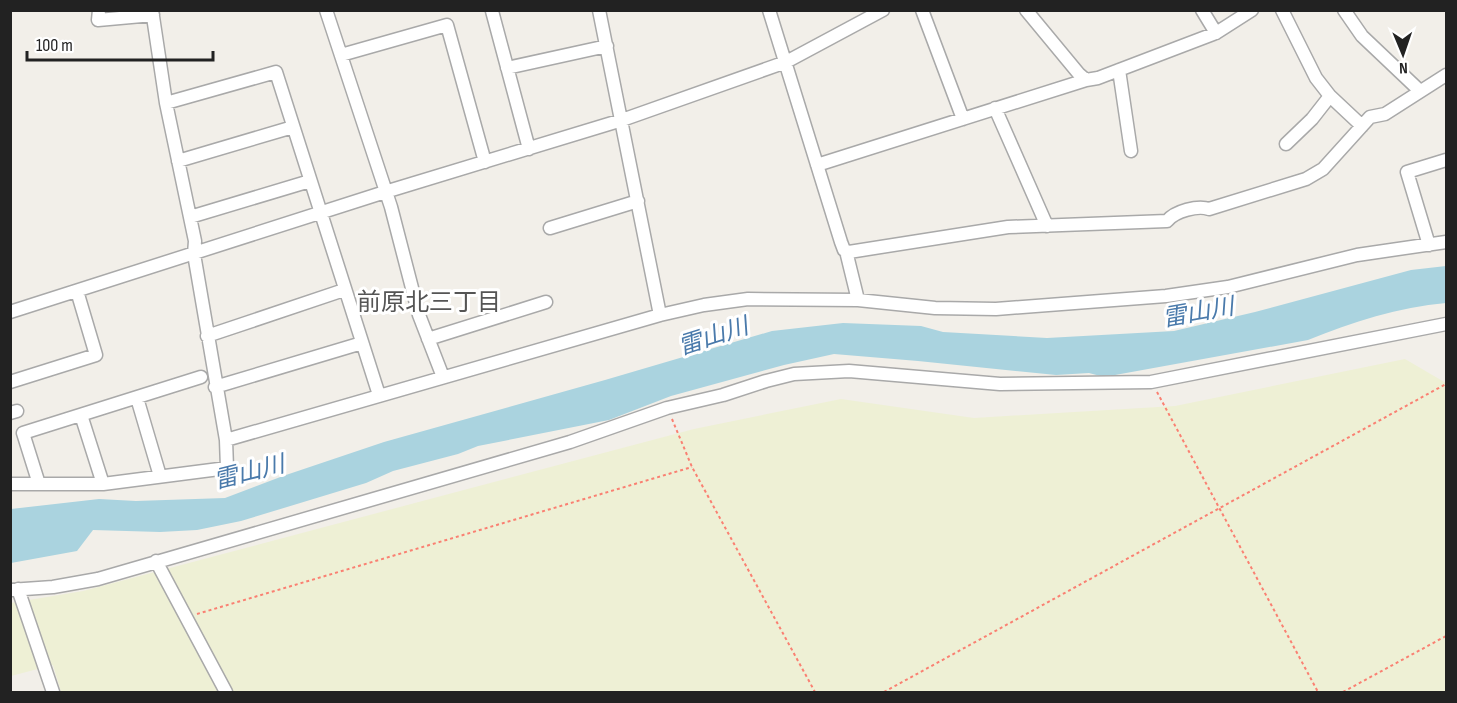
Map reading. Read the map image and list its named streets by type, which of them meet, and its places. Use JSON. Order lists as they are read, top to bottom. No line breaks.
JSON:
{"districts":["前原北三丁目"],"water":["雷山川"],"scale_bar":"100 m","north":"bottom"}
